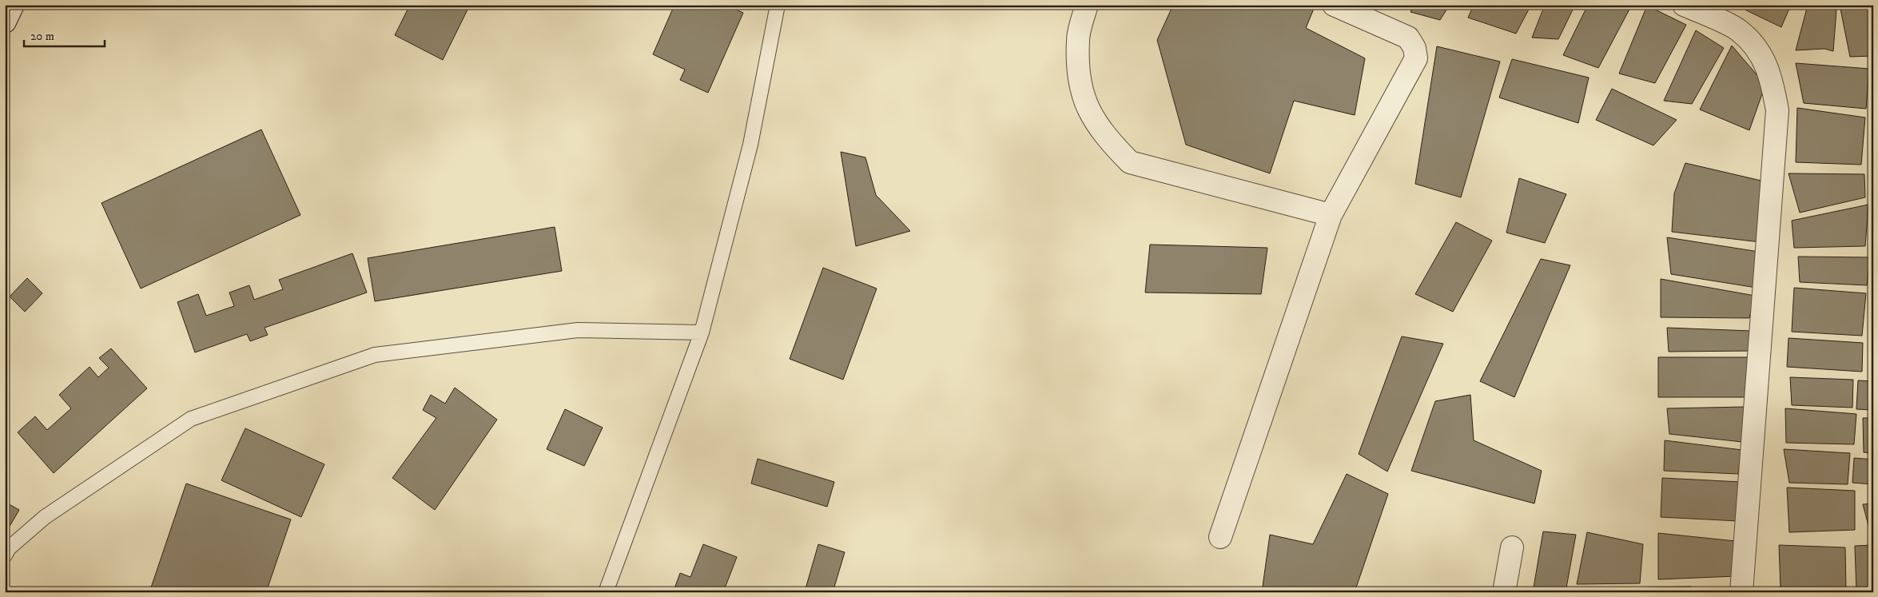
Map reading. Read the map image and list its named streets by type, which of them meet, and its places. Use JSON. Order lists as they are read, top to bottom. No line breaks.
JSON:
{"scale_bar":"20 m"}
